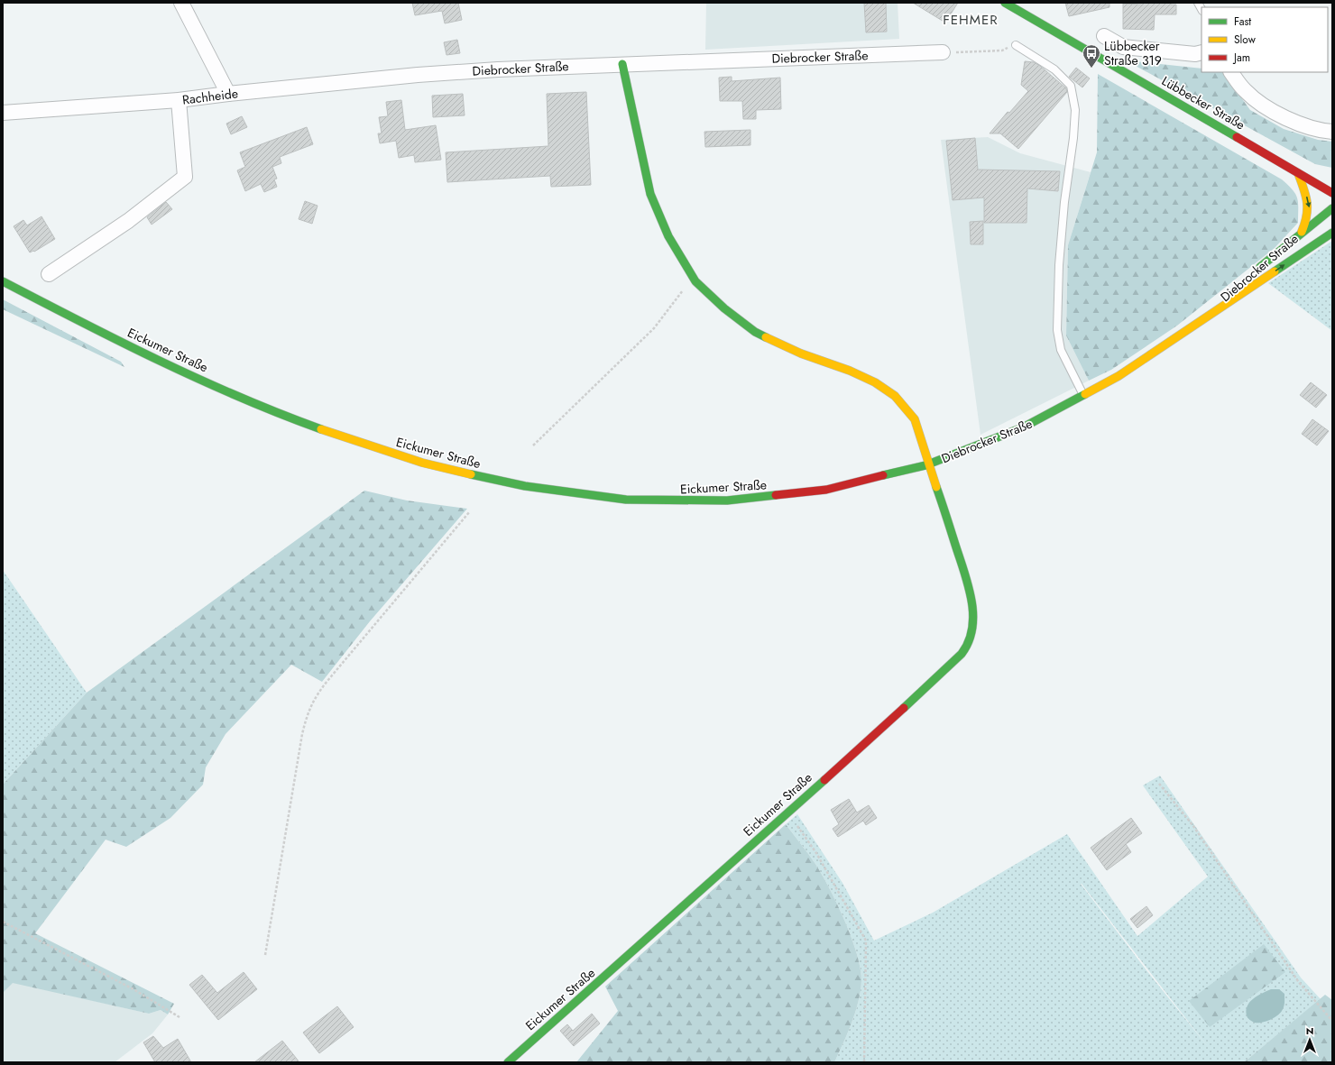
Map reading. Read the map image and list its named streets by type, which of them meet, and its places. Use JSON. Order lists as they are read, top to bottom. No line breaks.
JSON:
{"streets":{"main road":["Diebrocker Straße","Lübbecker Straße","Eickumer Straße"],"street":["Rachheide"]},"crossings":[["Diebrocker Straße","Rachheide"],["Diebrocker Straße","Eickumer Straße"]],"districts":["FEHMER"],"places":{"bus stop":["Lübbecker Straße 319"]},"legend":["Fast","Slow","Jam"],"north":"top"}
